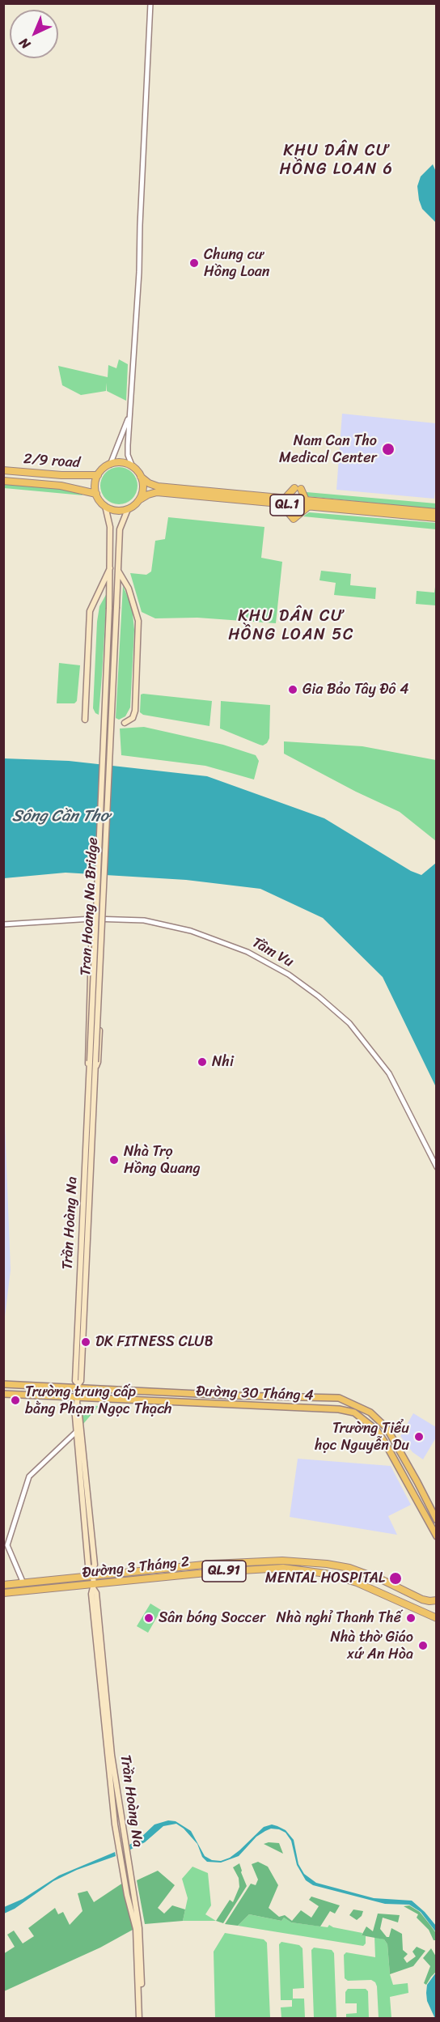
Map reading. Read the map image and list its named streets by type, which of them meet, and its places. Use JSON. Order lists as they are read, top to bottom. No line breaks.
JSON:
{"streets":{"highway":["2/9 road","QL.1","Đường 3 Tháng 2","QL.91"],"main road":["Tran Hoang Na Bridge","Trần Hoàng Na","Đường 30 Tháng 4"],"street":["Tầm Vu"]},"crossings":[["2/9 road","QL.1"],["Tran Hoang Na Bridge","Trần Hoàng Na"],["Trần Hoàng Na","Đường 30 Tháng 4"],["Trần Hoàng Na","Đường 3 Tháng 2"]],"districts":["KHU DÂN CƯ HỒNG LOAN 6","KHU DÂN CƯ HỒNG LOAN 5C"],"water":["Sông Cần Thơ"],"places":["Chung cư Hồng Loan","Nam Can Tho Medical Center","Gia Bảo Tây Đô 4","Nhi","Nhà Trọ Hồng Quang","DK FITNESS CLUB","Trường trung cấp bằng Phạm Ngọc Thạch","Trường Tiểu học Nguyễn Du","MENTAL HOSPITAL","Sân bóng Soccer","Nhà nghỉ Thanh Thế","Nhà thờ Giáo xứ An Hòa"],"north":"bottom left"}
